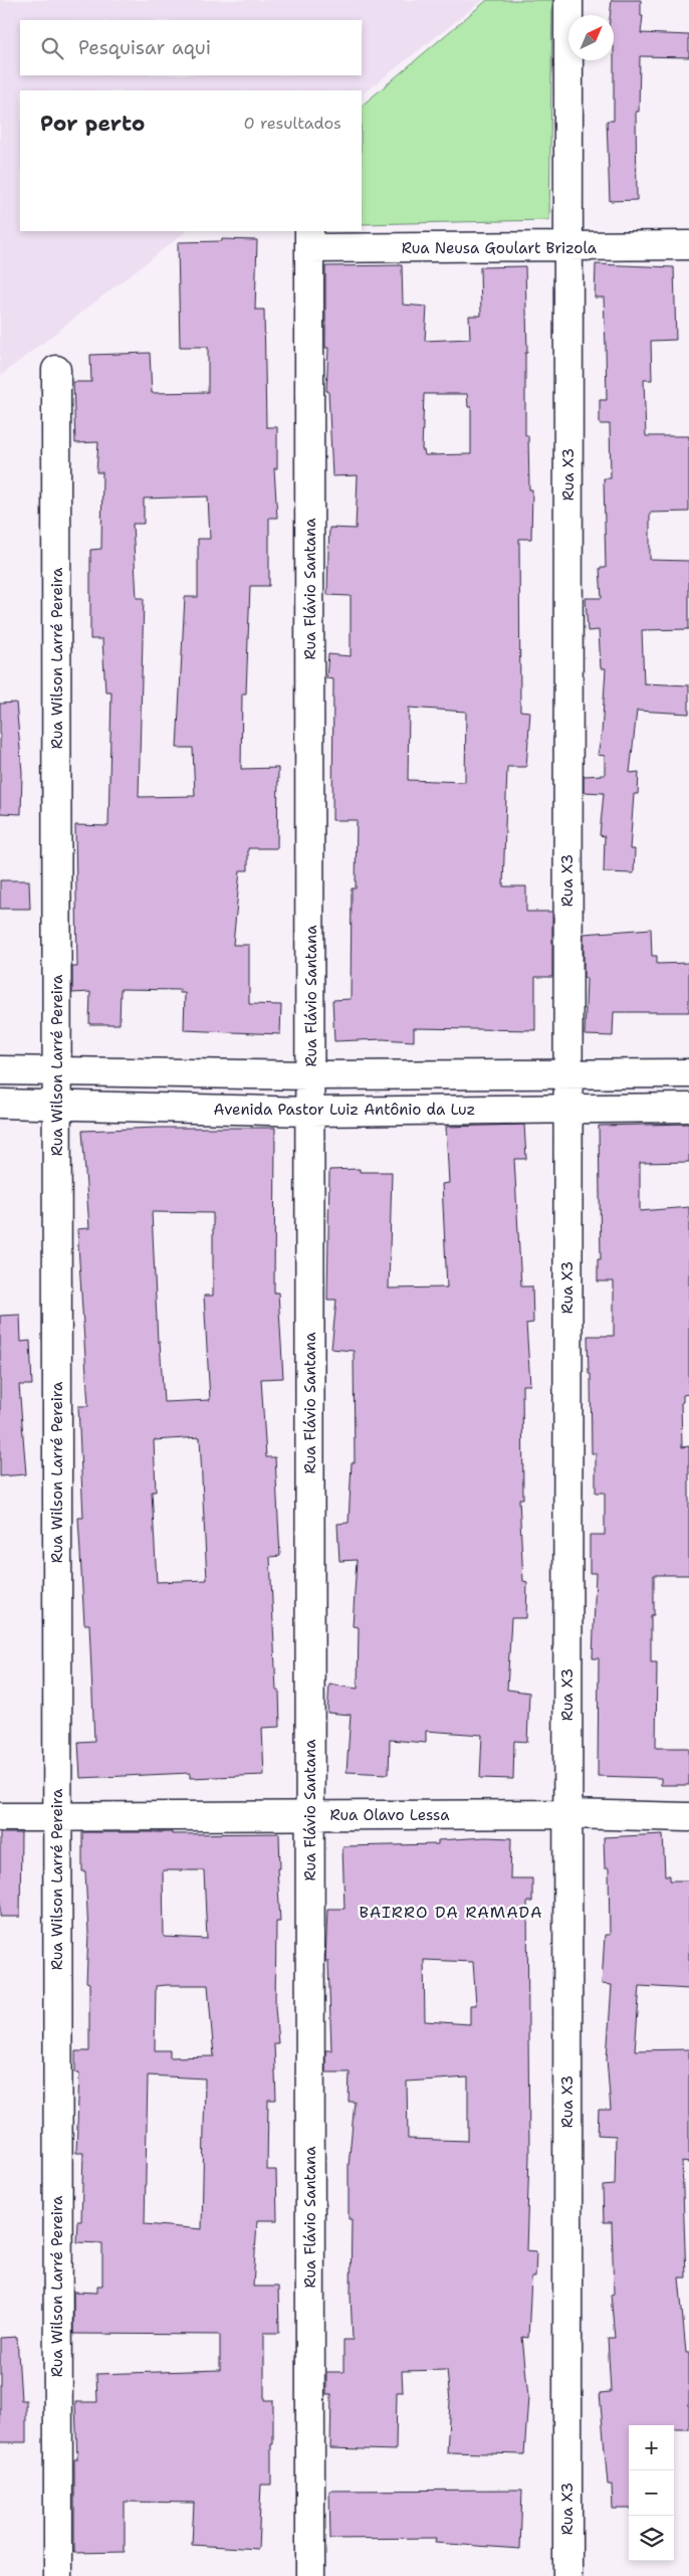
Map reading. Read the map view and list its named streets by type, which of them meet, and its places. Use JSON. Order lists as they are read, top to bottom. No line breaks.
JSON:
{"streets":{"street":["Rua Neusa Goulart Brizola","Rua X3","Rua Flávio Santana","Rua Wilson Larré Pereira","Avenida Pastor Luiz Antônio da Luz","Rua Olavo Lessa"]},"crossings":[["Rua Neusa Goulart Brizola","Rua X3"],["Rua Neusa Goulart Brizola","Rua Flávio Santana"],["Rua X3","Avenida Pastor Luiz Antônio da Luz"],["Rua X3","Rua Olavo Lessa"],["Rua Flávio Santana","Avenida Pastor Luiz Antônio da Luz"],["Rua Flávio Santana","Rua Olavo Lessa"],["Rua Wilson Larré Pereira","Avenida Pastor Luiz Antônio da Luz"],["Rua Wilson Larré Pereira","Rua Olavo Lessa"]],"districts":["BAIRRO DA RAMADA"],"north":"top right","page":{"search":"Pesquisar aqui","heading":["Por perto","0 resultados"],"map_buttons":["+","−"]}}
